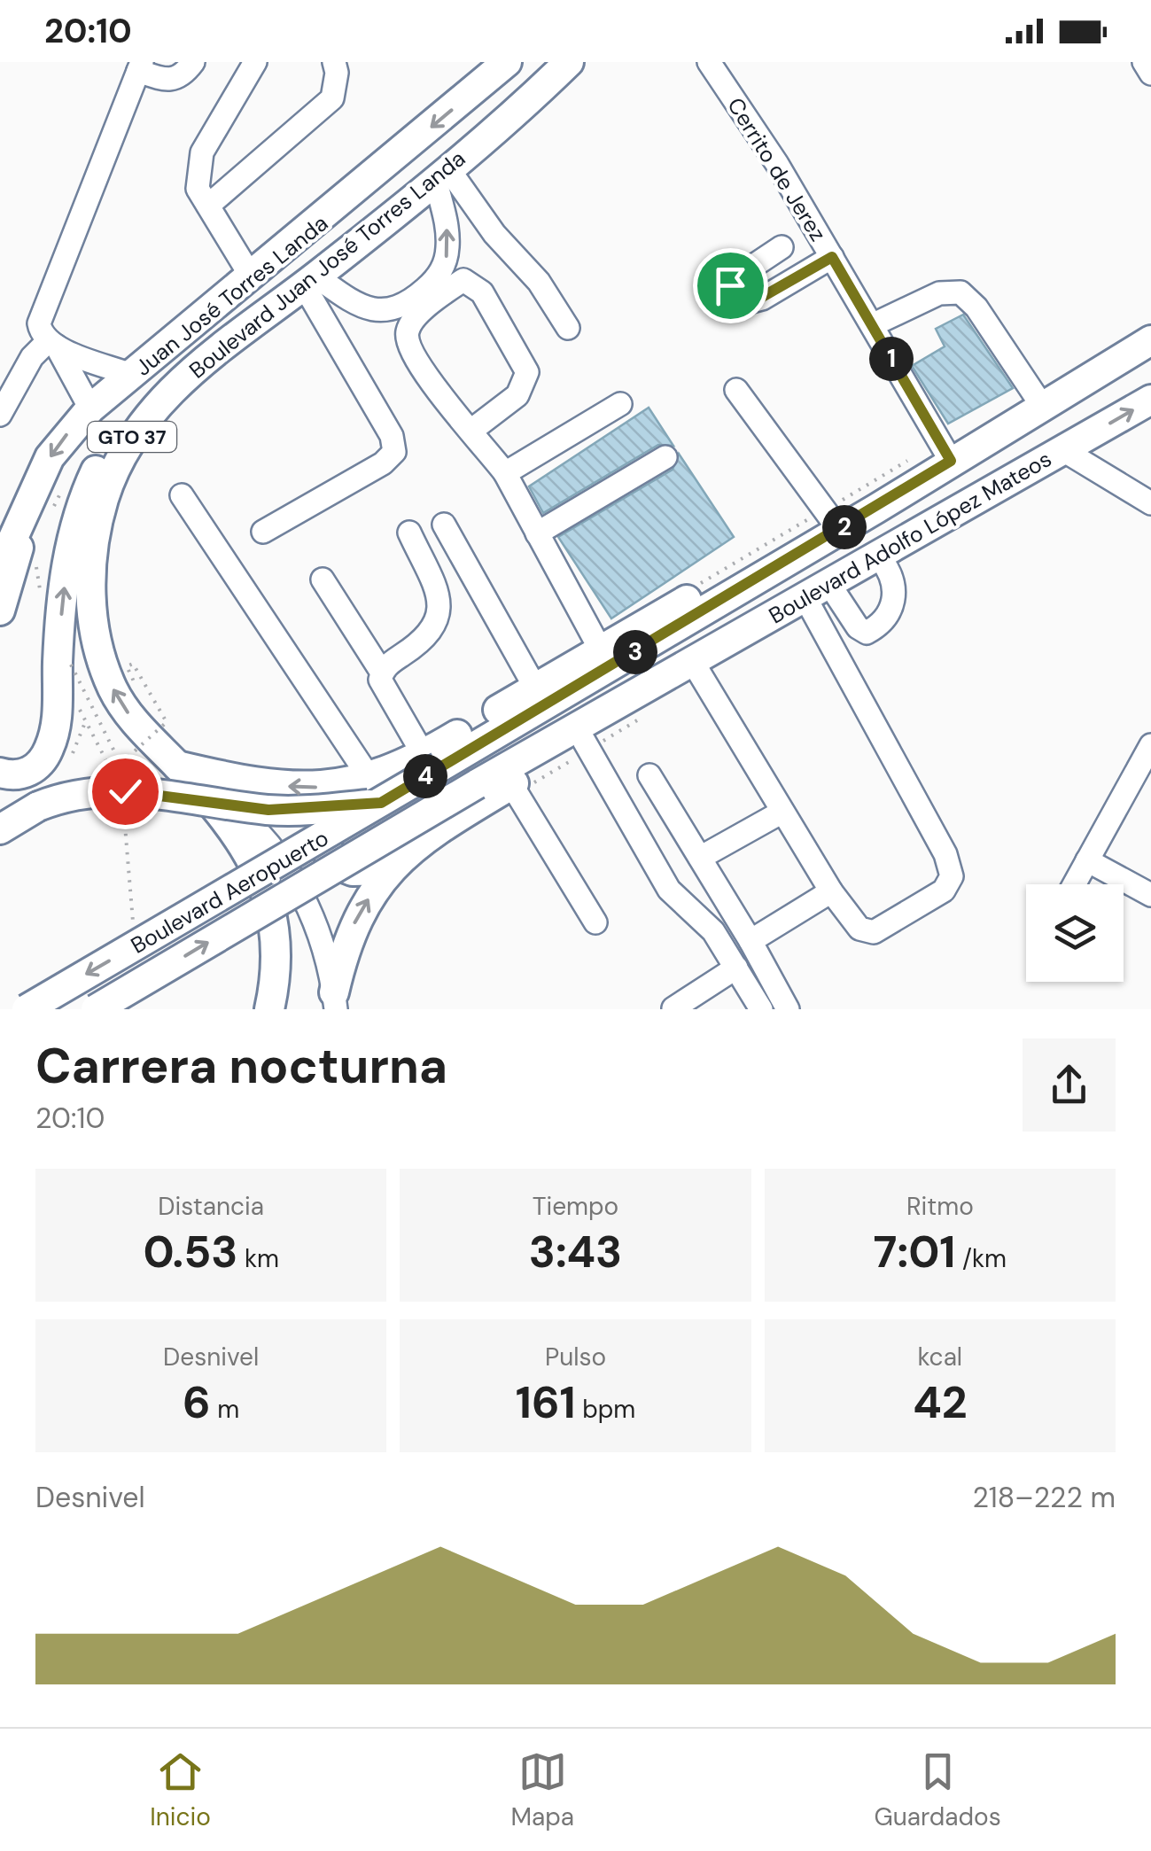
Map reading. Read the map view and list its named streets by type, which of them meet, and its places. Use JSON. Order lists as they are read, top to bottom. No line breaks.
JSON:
{"streets":{"main road":["Boulevard Juan José Torres Landa","GTO 37","Boulevard Adolfo López Mateos","Boulevard Aeropuerto"],"street":["Cerrito de Jerez"]},"crossings":[["Cerrito de Jerez","Boulevard Adolfo López Mateos"],["Boulevard Adolfo López Mateos","Boulevard Aeropuerto"]],"page":{"status":"20:10","pins":["1","2","3","4"],"heading":["Carrera nocturna","20:10"],"stats":[["Distancia","0.53 km"],["Tiempo","3:43"],["Ritmo","7:01 /km"],["Desnivel","6 m"],["Pulso","161 bpm"],["kcal","42"]],"chart":["Desnivel","218–222 m"],"tabs":["Inicio","Mapa","Guardados"]}}
